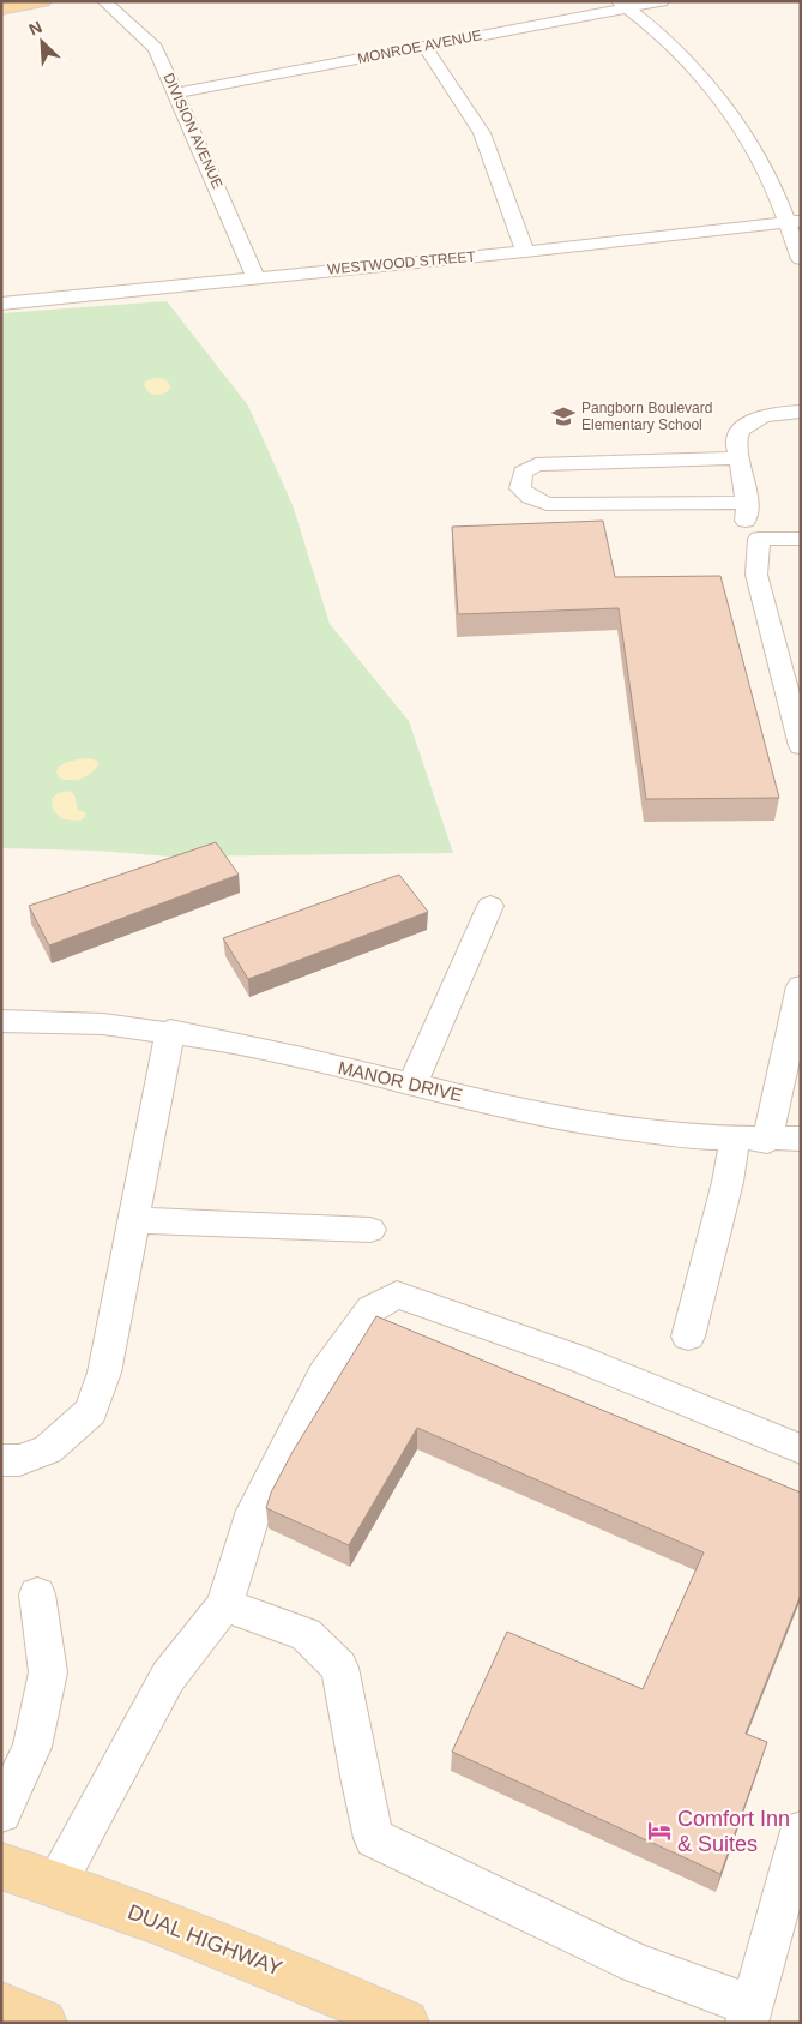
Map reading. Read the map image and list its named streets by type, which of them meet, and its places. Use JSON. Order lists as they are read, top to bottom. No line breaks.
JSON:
{"streets":{"main road":["DUAL HIGHWAY"],"street":["MONROE AVENUE","DIVISION AVENUE","WESTWOOD STREET","MANOR DRIVE"]},"crossings":[["MONROE AVENUE","DIVISION AVENUE"],["DIVISION AVENUE","WESTWOOD STREET"]],"places":{"school or university":["Pangborn Boulevard Elementary School"],"hotel":["Comfort Inn & Suites"]},"north":"top left"}
